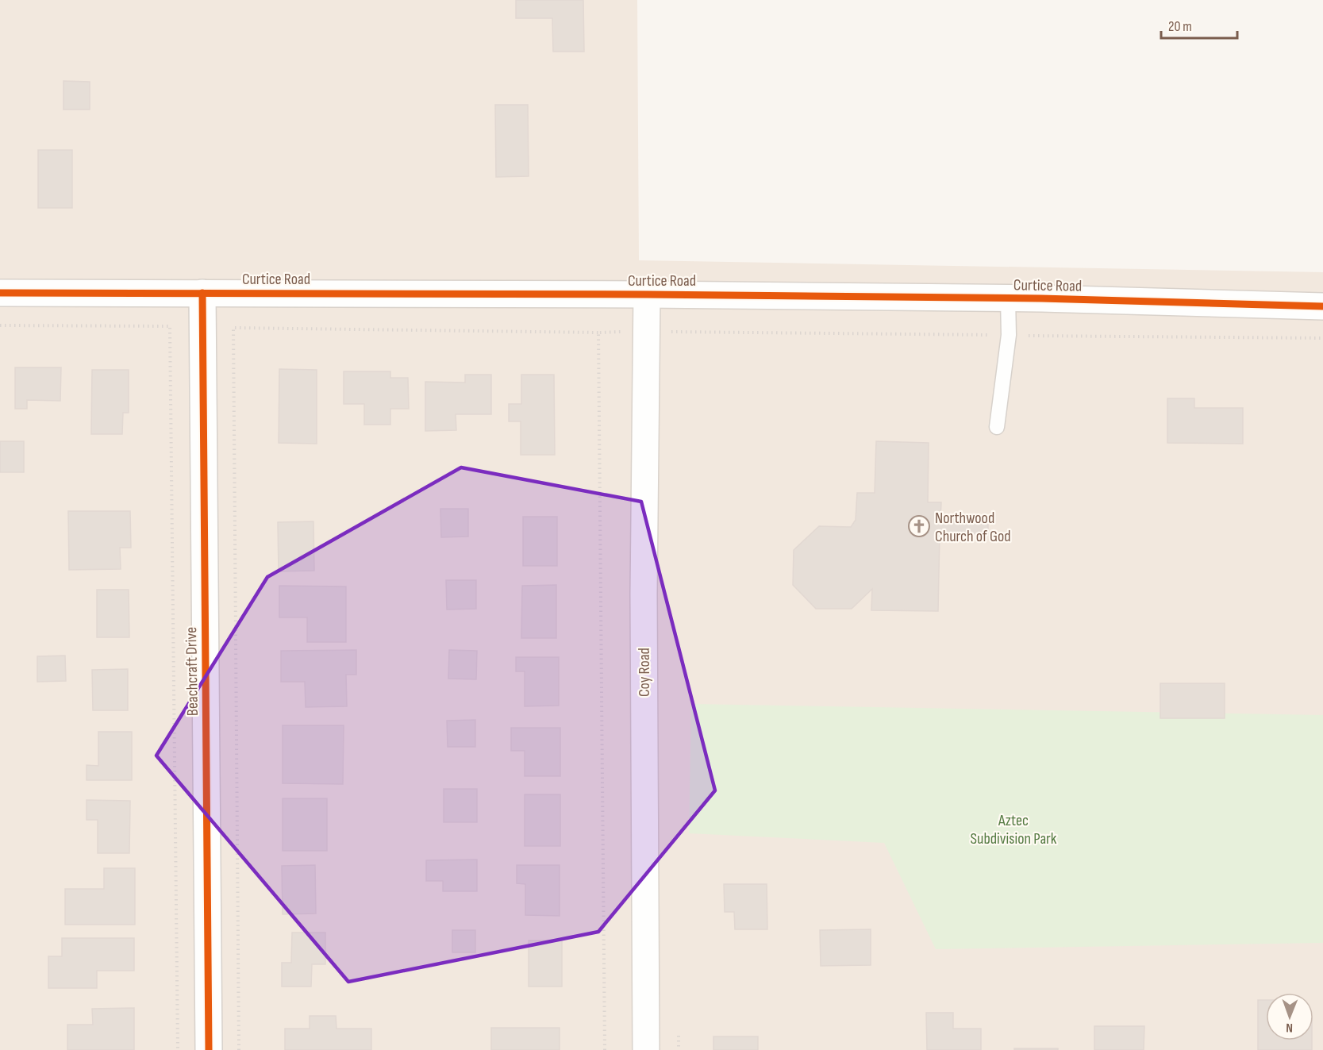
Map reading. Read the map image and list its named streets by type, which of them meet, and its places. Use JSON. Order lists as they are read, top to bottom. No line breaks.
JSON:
{"streets":{"street":["Curtice Road","Beachcraft Drive","Coy Road"]},"crossings":[["Curtice Road","Beachcraft Drive"],["Curtice Road","Coy Road"]],"parks":["Aztec Subdivision Park"],"places":{"church":["Northwood Church of God"]},"scale_bar":"20 m","north":"bottom"}
